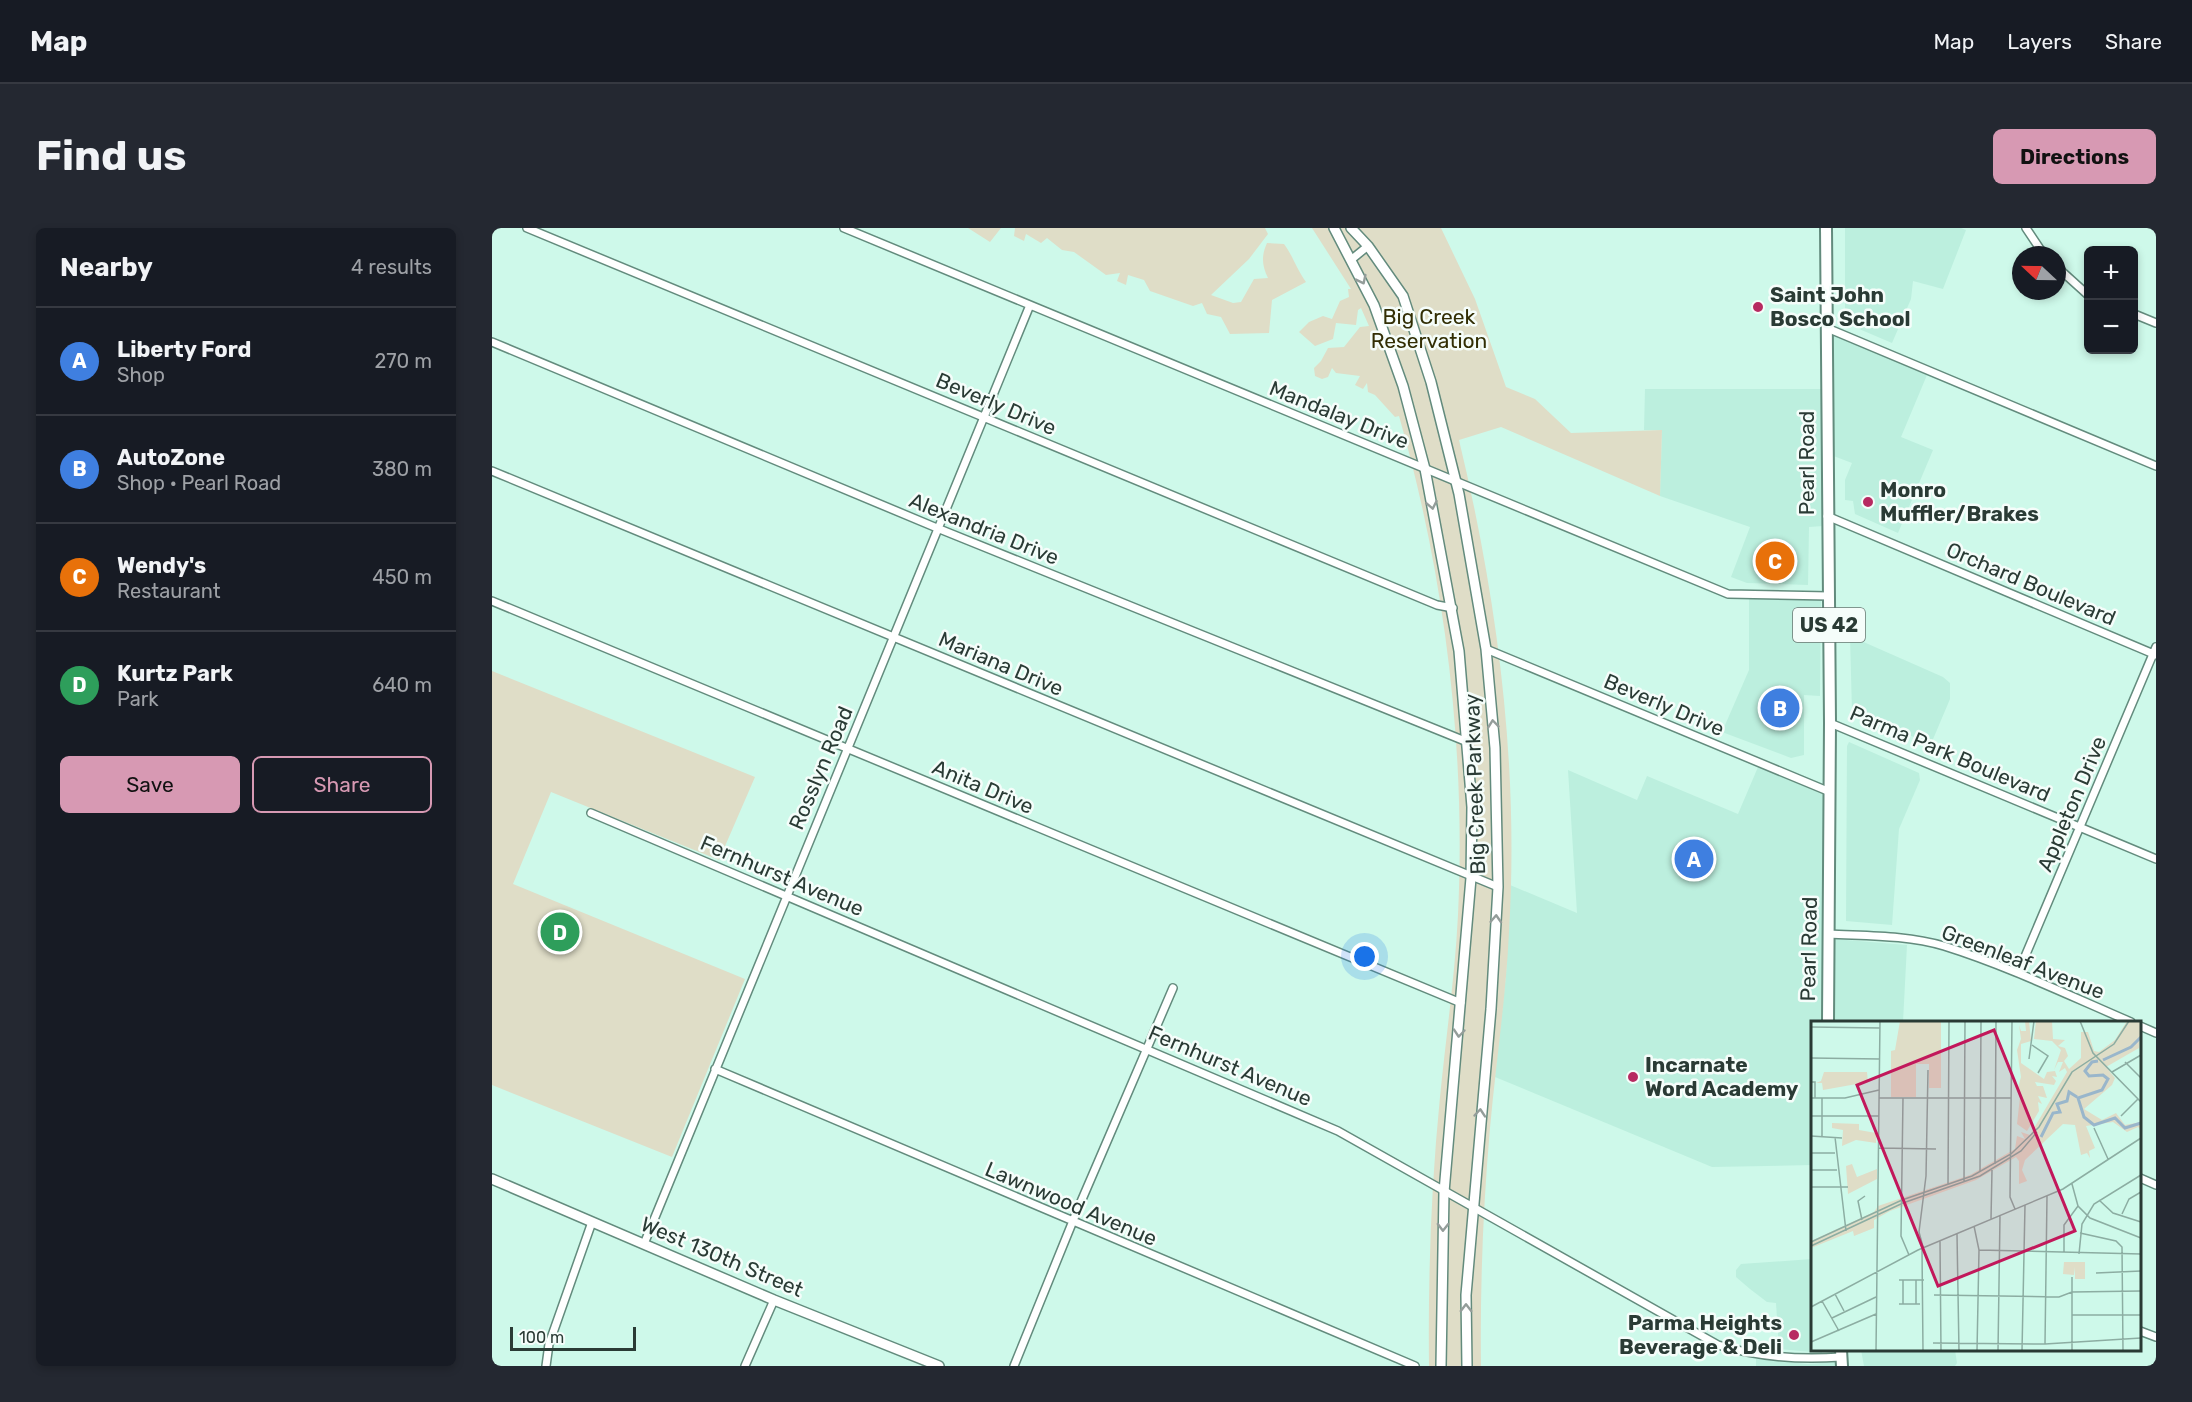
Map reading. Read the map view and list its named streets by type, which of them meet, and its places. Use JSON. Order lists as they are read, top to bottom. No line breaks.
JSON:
{"streets":{"main road":["Pearl Road","US 42"],"street":["Beverly Drive","Mandalay Drive","Alexandria Drive","Orchard Boulevard","Mariana Drive","Parma Park Boulevard","Rosslyn Road","Big Creek Parkway","Anita Drive","Appleton Drive","Fernhurst Avenue","Greenleaf Avenue","Lawnwood Avenue","West 130th Street"]},"crossings":[["Beverly Drive","Pearl Road"],["Beverly Drive","Rosslyn Road"],["Beverly Drive","Big Creek Parkway"],["Mandalay Drive","Pearl Road"],["Mandalay Drive","Rosslyn Road"],["Mandalay Drive","Big Creek Parkway"],["Pearl Road","Orchard Boulevard"],["Pearl Road","Parma Park Boulevard"],["Pearl Road","Greenleaf Avenue"],["Alexandria Drive","Rosslyn Road"],["Alexandria Drive","Big Creek Parkway"],["Orchard Boulevard","Appleton Drive"],["Mariana Drive","Rosslyn Road"],["Mariana Drive","Big Creek Parkway"],["Parma Park Boulevard","Appleton Drive"],["Rosslyn Road","Anita Drive"],["Rosslyn Road","Fernhurst Avenue"],["Rosslyn Road","Lawnwood Avenue"],["Rosslyn Road","West 130th Street"],["Big Creek Parkway","Anita Drive"],["Big Creek Parkway","Fernhurst Avenue"],["Appleton Drive","Greenleaf Avenue"]],"parks":["Big Creek Reservation"],"places":["Saint John Bosco School","Monro Muffler/Brakes","Incarnate Word Academy","Parma Heights Beverage & Deli"],"scale_bar":"100 m","north":"left","page":{"header":"Map","nav":["Map","Layers","Share"],"buttons":["Directions",["Save","Share"]],"title":"Find us","heading":["Nearby","4 results"],"map_buttons":["+","−"],"list":[{"mark":"A","name":"Liberty Ford","note":"Shop","value":"270 m"},{"mark":"B","name":"AutoZone","note":"Shop · Pearl Road","value":"380 m"},{"mark":"C","name":"Wendy's","note":"Restaurant","value":"450 m"},{"mark":"D","name":"Kurtz Park","note":"Park","value":"640 m"}],"pins":["C","B","A","D"],"scale":"100 m"}}
